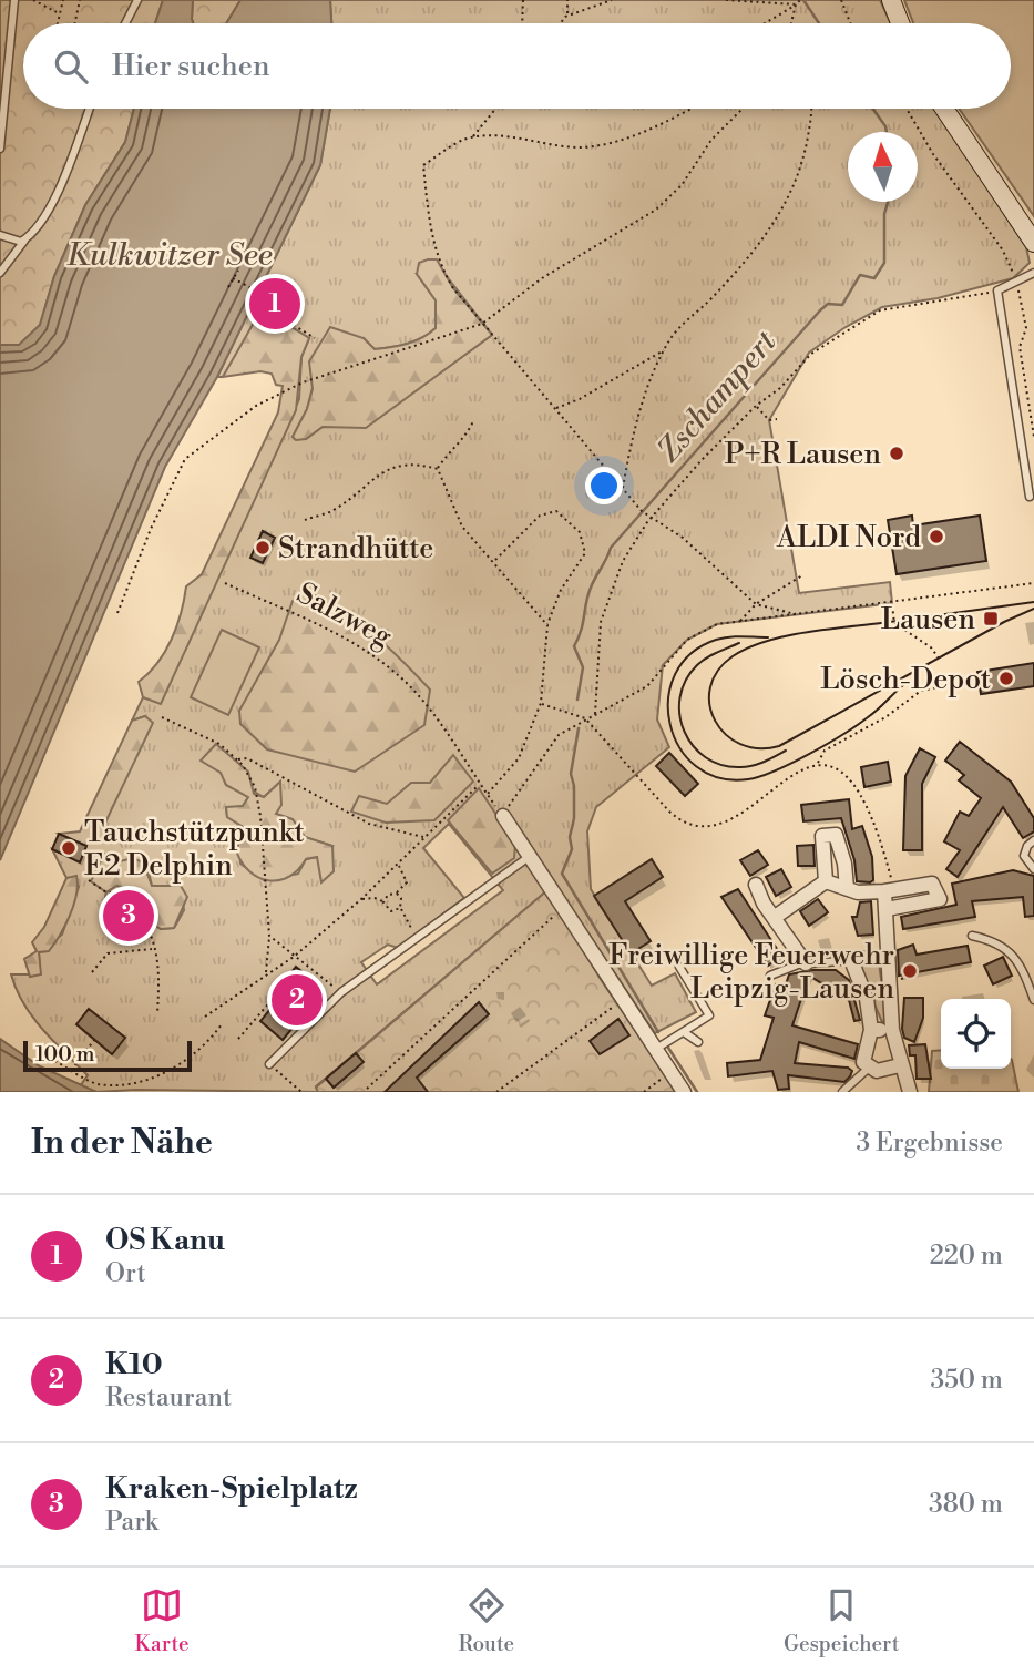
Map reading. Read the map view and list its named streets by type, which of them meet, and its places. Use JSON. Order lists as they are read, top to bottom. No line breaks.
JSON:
{"streets":{"path":["Salzweg"]},"water":["Kulkwitzer See","Zschampert"],"places":{"other":["P+R Lausen","ALDI Nord","Strandhütte","Lösch-Depot","Tauchstützpunkt E2 Delphin","Freiwillige Feuerwehr Leipzig-Lausen"],"transit":["Lausen"]},"scale_bar":"100 m","north":"top","page":{"search":"Hier suchen","pins":["1","3","2"],"scale":"100 m","heading":["In der Nähe","3 Ergebnisse"],"list":[{"mark":"1","name":"OS Kanu","note":"Ort","value":"220 m"},{"mark":"2","name":"K10","note":"Restaurant","value":"350 m"},{"mark":"3","name":"Kraken-Spielplatz","note":"Park","value":"380 m"}],"nav":["Karte","Route","Gespeichert"]}}
